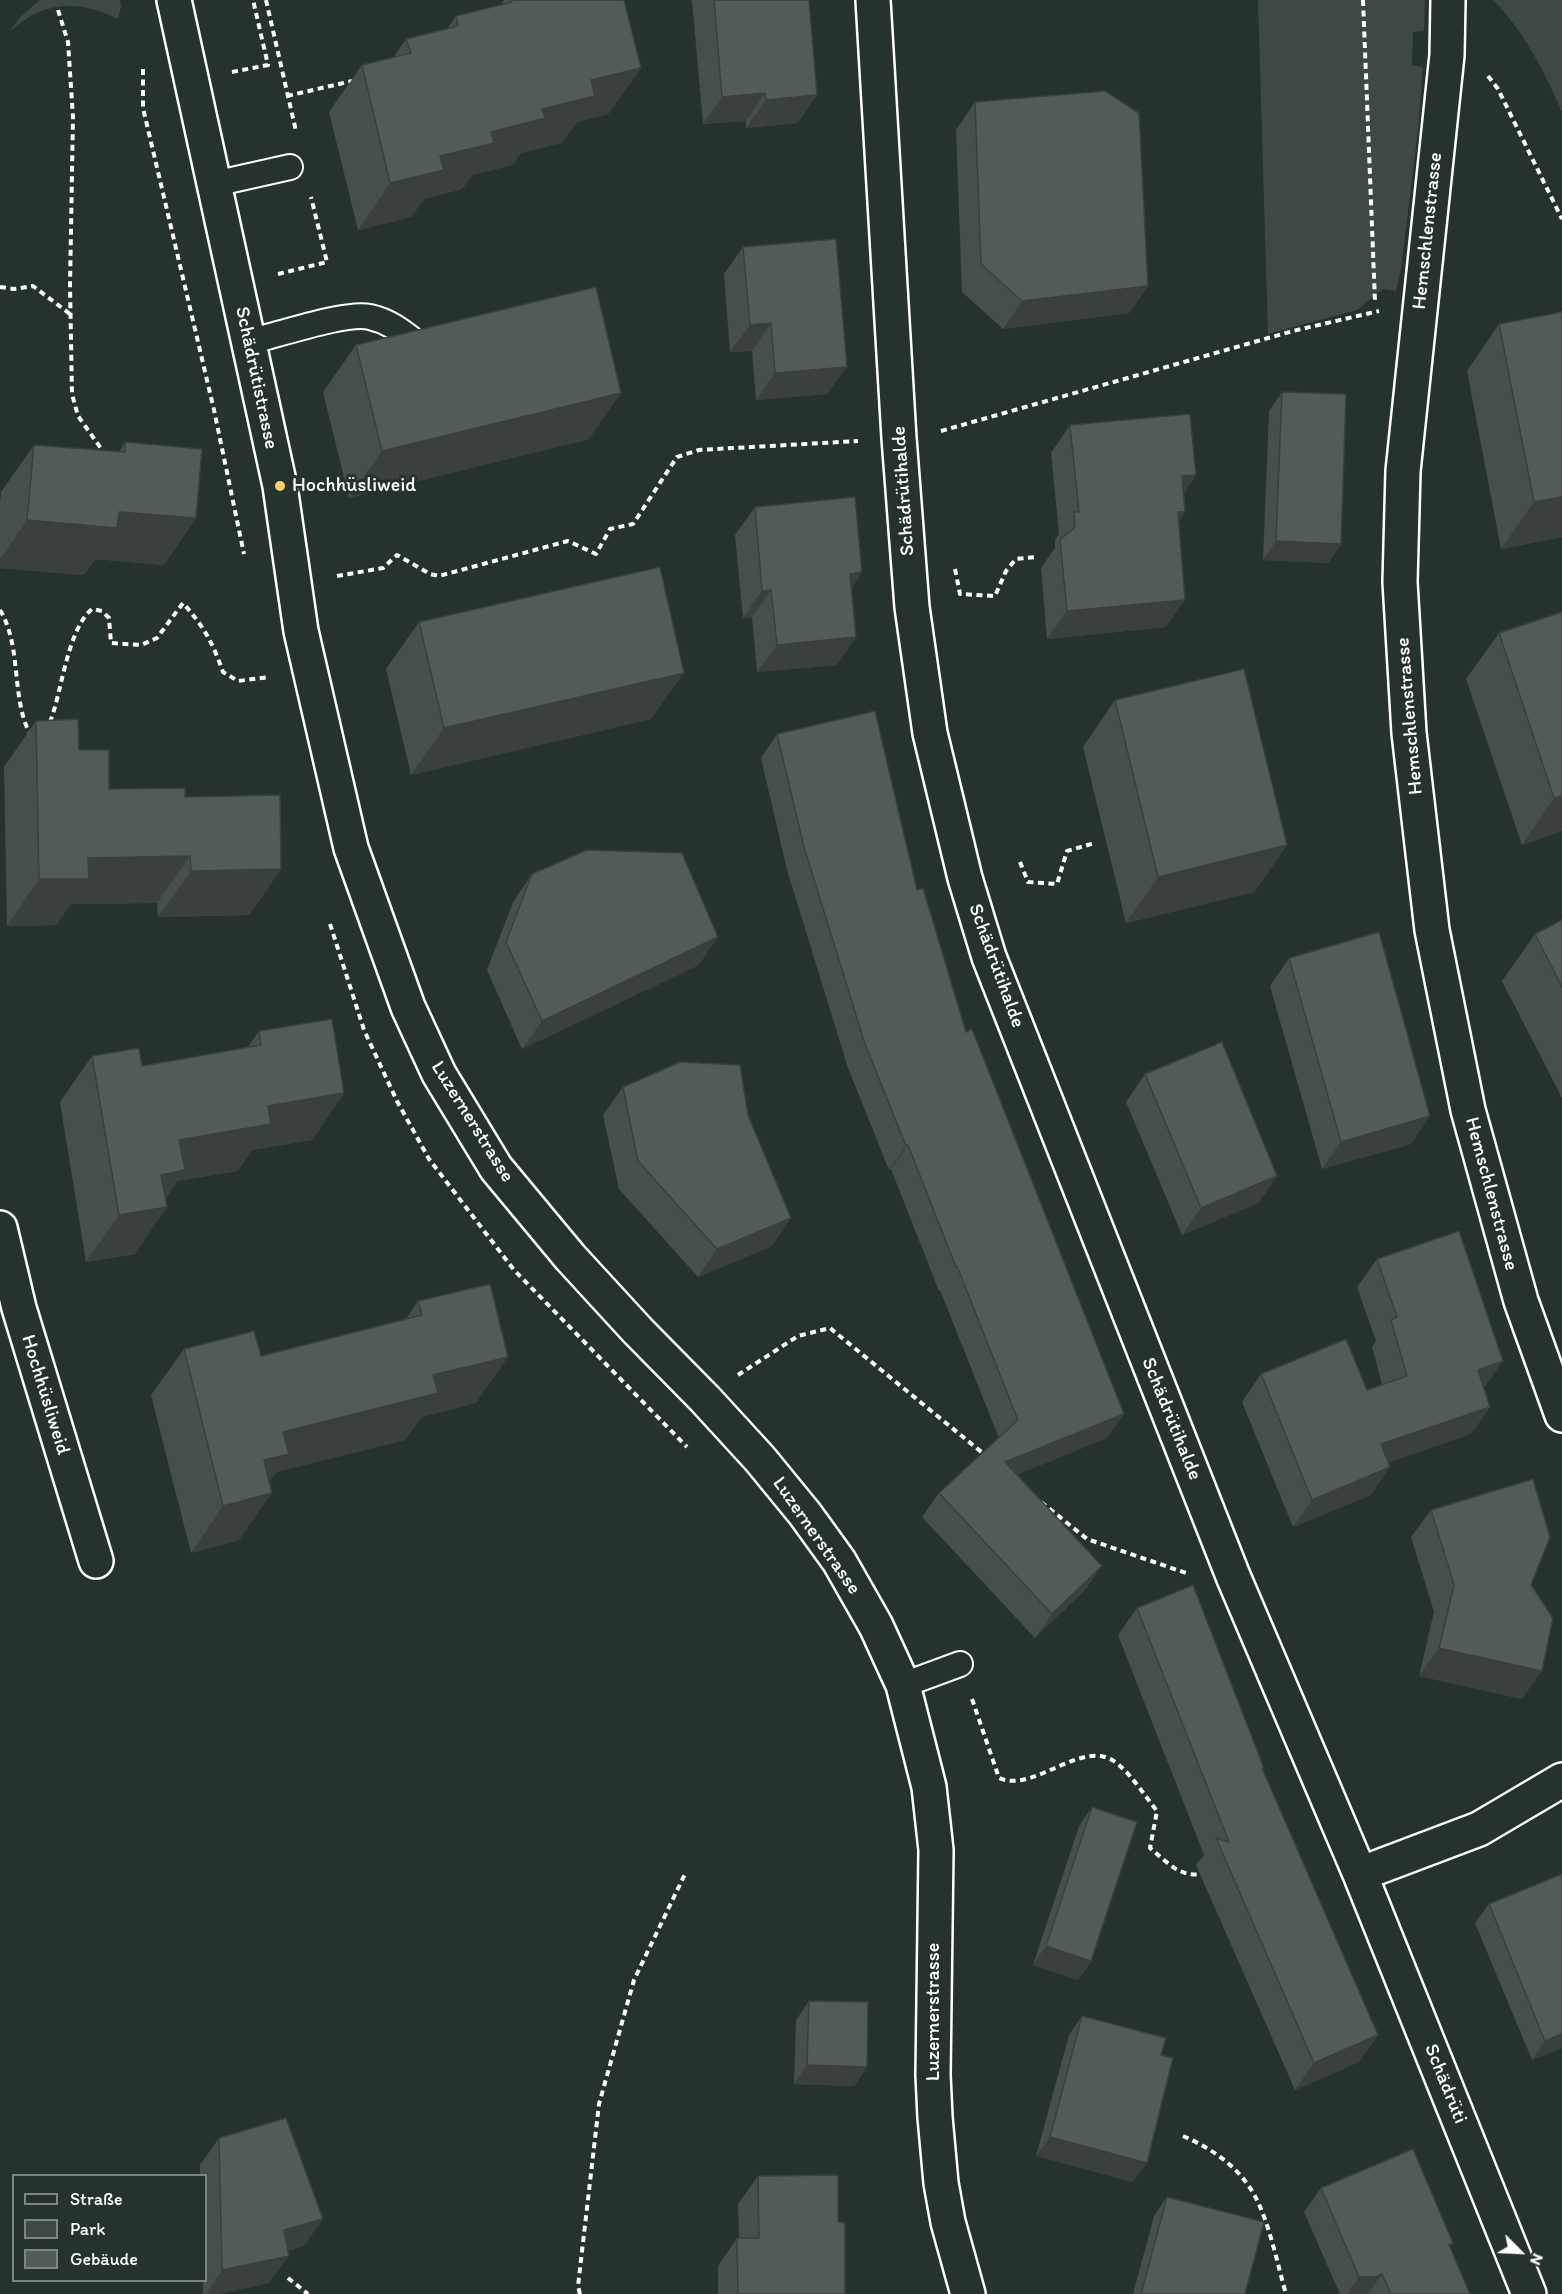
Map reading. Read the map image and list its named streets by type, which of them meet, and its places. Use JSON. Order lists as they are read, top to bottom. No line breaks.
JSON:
{"streets":{"street":["Hemschlenstrasse","Schädrütistrasse","Schädrütihalde","Luzernerstrasse","Hochhüsliweid","Schädrüti"]},"crossings":[["Schädrütistrasse","Luzernerstrasse"],["Schädrütihalde","Schädrüti"]],"places":["Hochhüsliweid"],"legend":["Straße","Park","Gebäude"],"north":"bottom right"}
